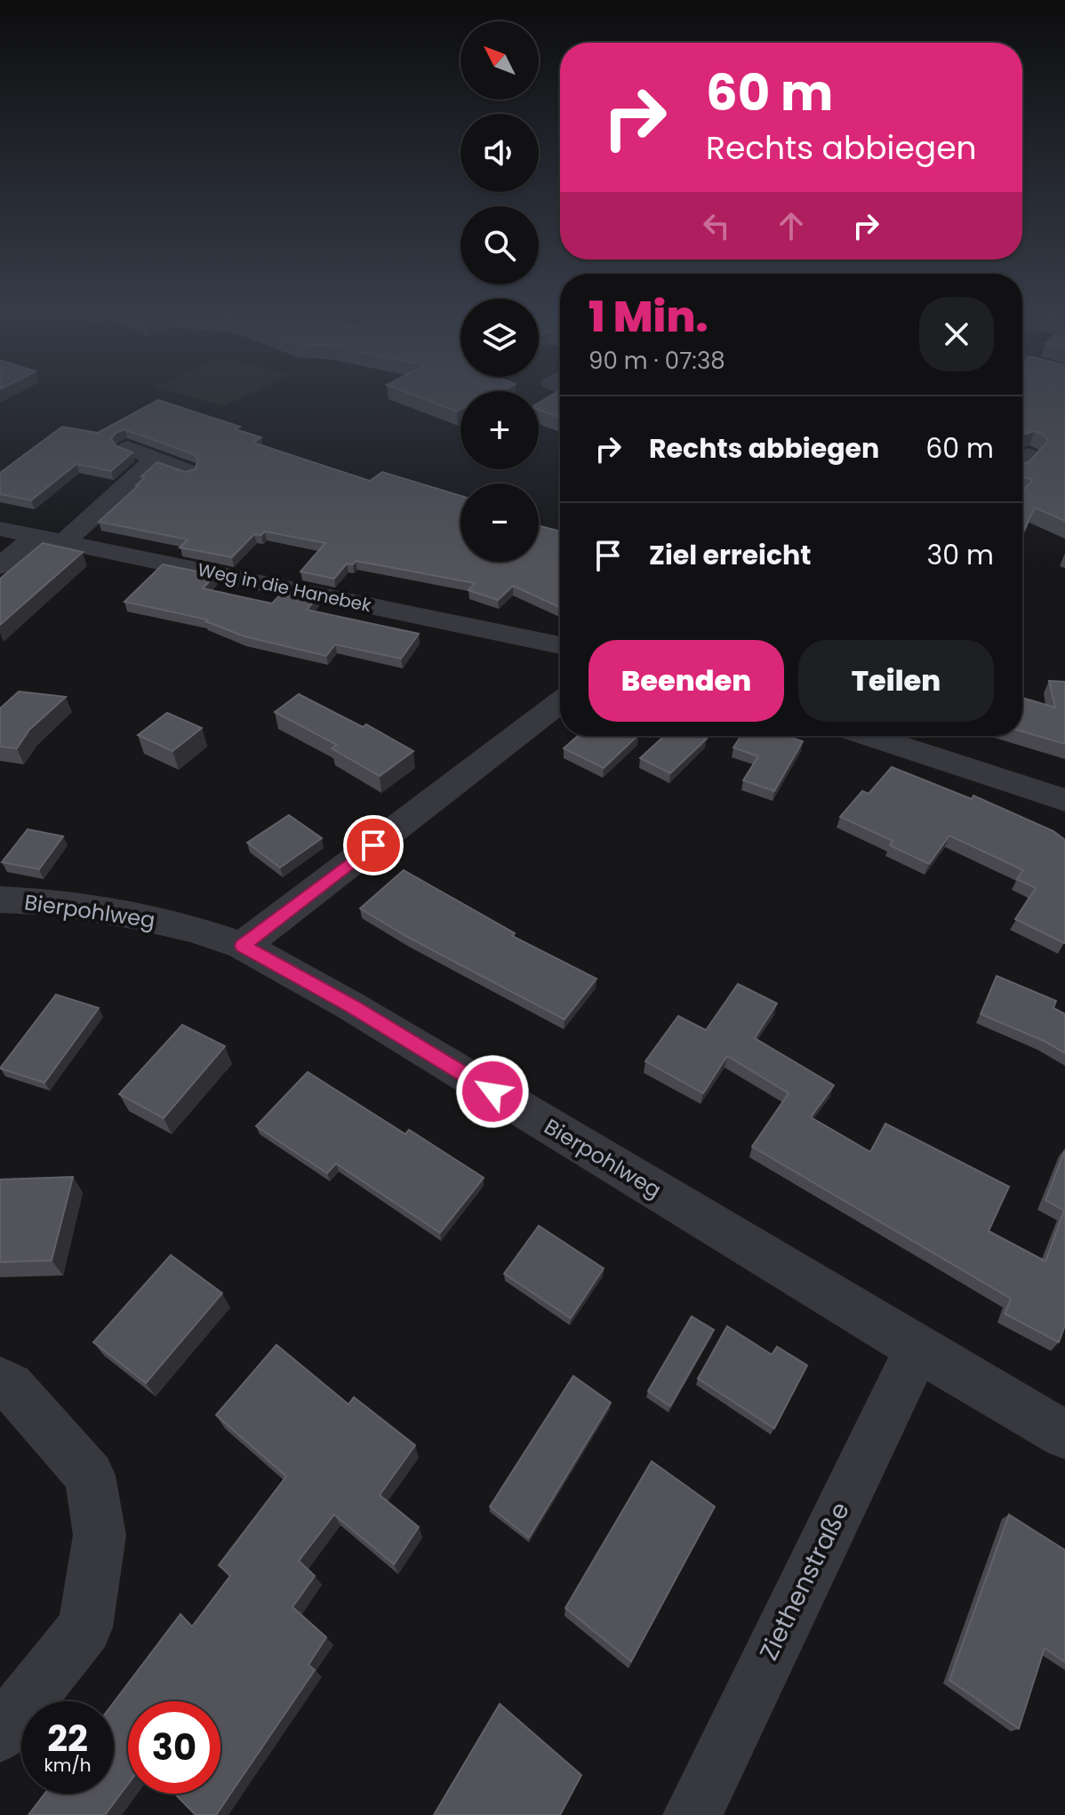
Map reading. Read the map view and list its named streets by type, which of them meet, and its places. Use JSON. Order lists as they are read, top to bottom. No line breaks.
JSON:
{"streets":{"street":["Weg in die Hanebek","Bierpohlweg","Ziethenstraße"]},"crossings":[["Bierpohlweg","Ziethenstraße"]],"north":"top left","page":{"map_buttons":["+","−"],"turn":["60 m","Rechts abbiegen"],"heading":["1 Min.","90 m · 07:38"],"list":[{"name":"Rechts abbiegen","value":"60 m"},{"name":"Ziel erreicht","value":"30 m"}],"buttons":["Beenden","Teilen"],"speed":"22 km/h","limit":"30"}}
